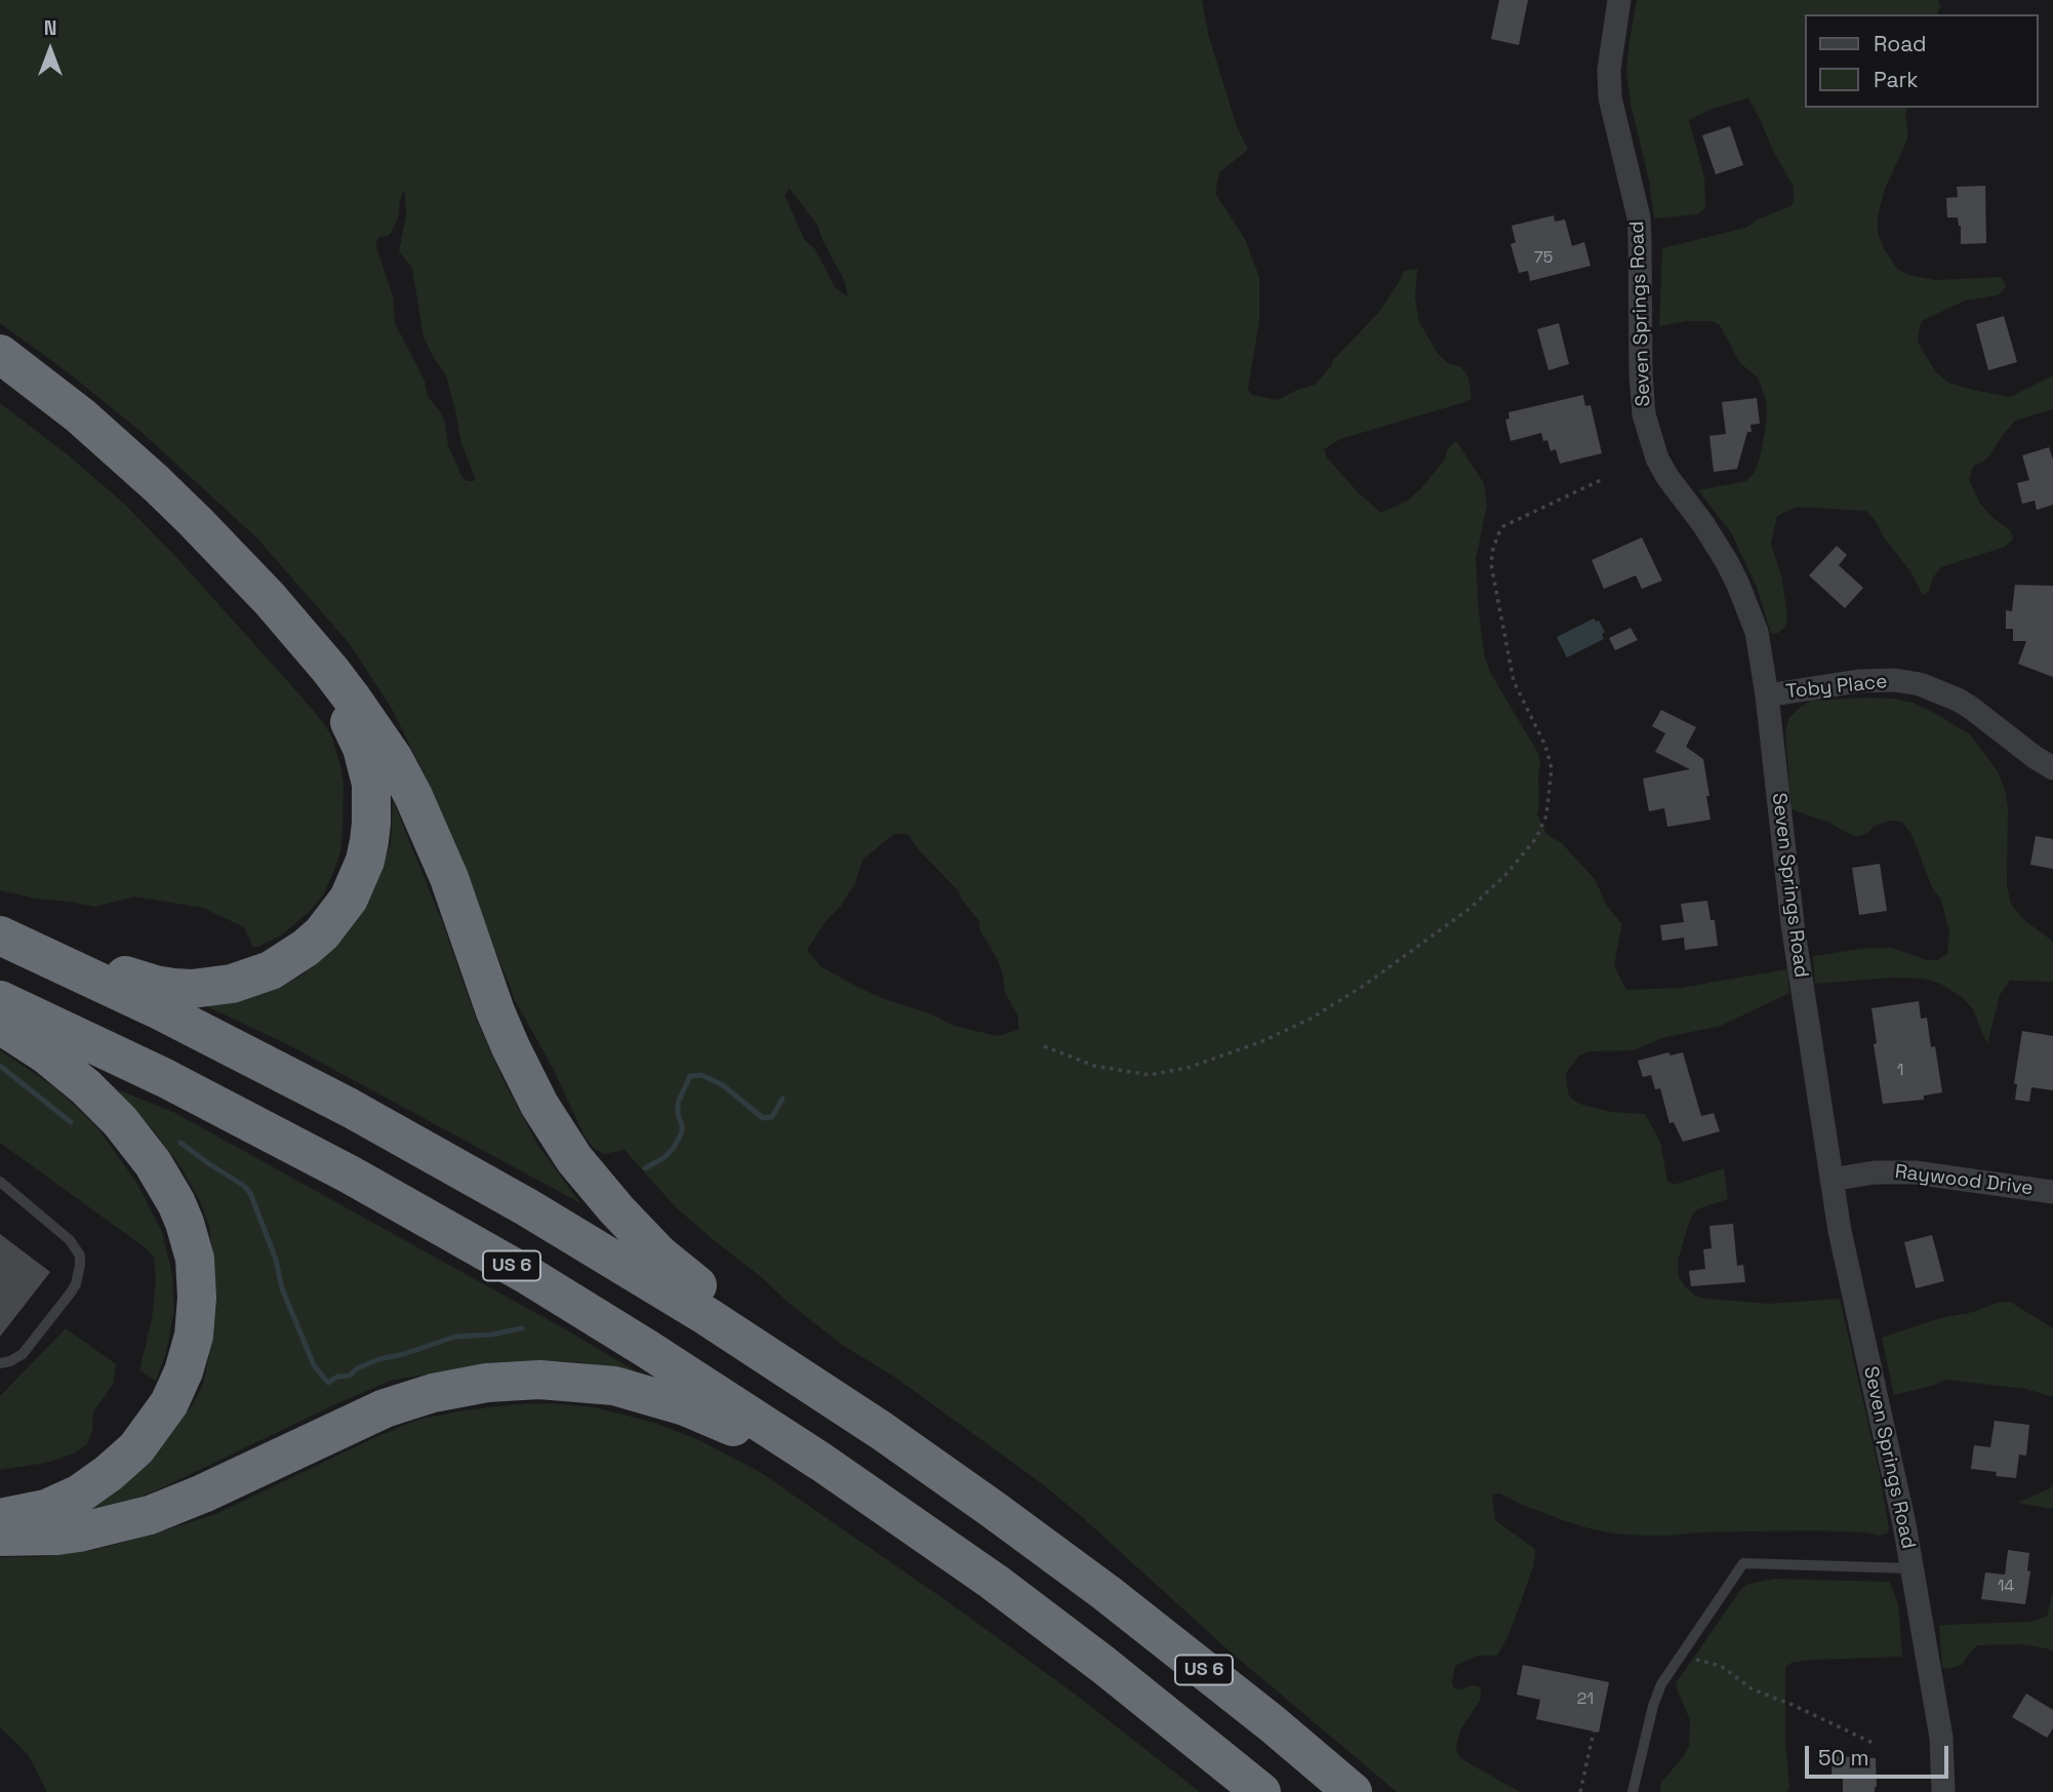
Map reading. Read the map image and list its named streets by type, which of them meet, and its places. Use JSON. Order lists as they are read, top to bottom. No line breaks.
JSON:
{"streets":{"highway":["US 6"],"street":["Seven Springs Road","Toby Place","Raywood Drive"]},"crossings":[["Seven Springs Road","Toby Place"],["Seven Springs Road","Raywood Drive"]],"house_numbers":["75","1","14","21"],"legend":["Road","Park"],"scale_bar":"50 m","north":"top"}
